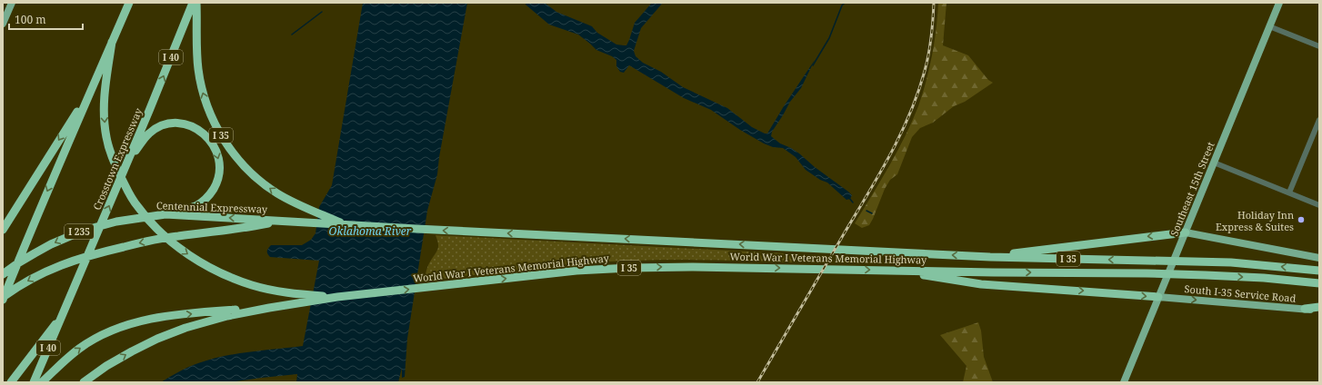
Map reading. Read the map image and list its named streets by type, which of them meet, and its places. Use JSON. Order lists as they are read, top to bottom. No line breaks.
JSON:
{"streets":{"highway":["I 40","I 35","Crosstown Expressway","Centennial Expressway","I 235","World War I Veterans Memorial Highway"],"main road":["Southeast 15th Street","South I-35 Service Road"]},"crossings":[["I 35","Centennial Expressway"],["I 35","World War I Veterans Memorial Highway"],["Southeast 15th Street","South I-35 Service Road"],["Centennial Expressway","World War I Veterans Memorial Highway"]],"water":["Oklahoma River"],"places":["Holiday Inn Express & Suites"],"scale_bar":"100 m"}
